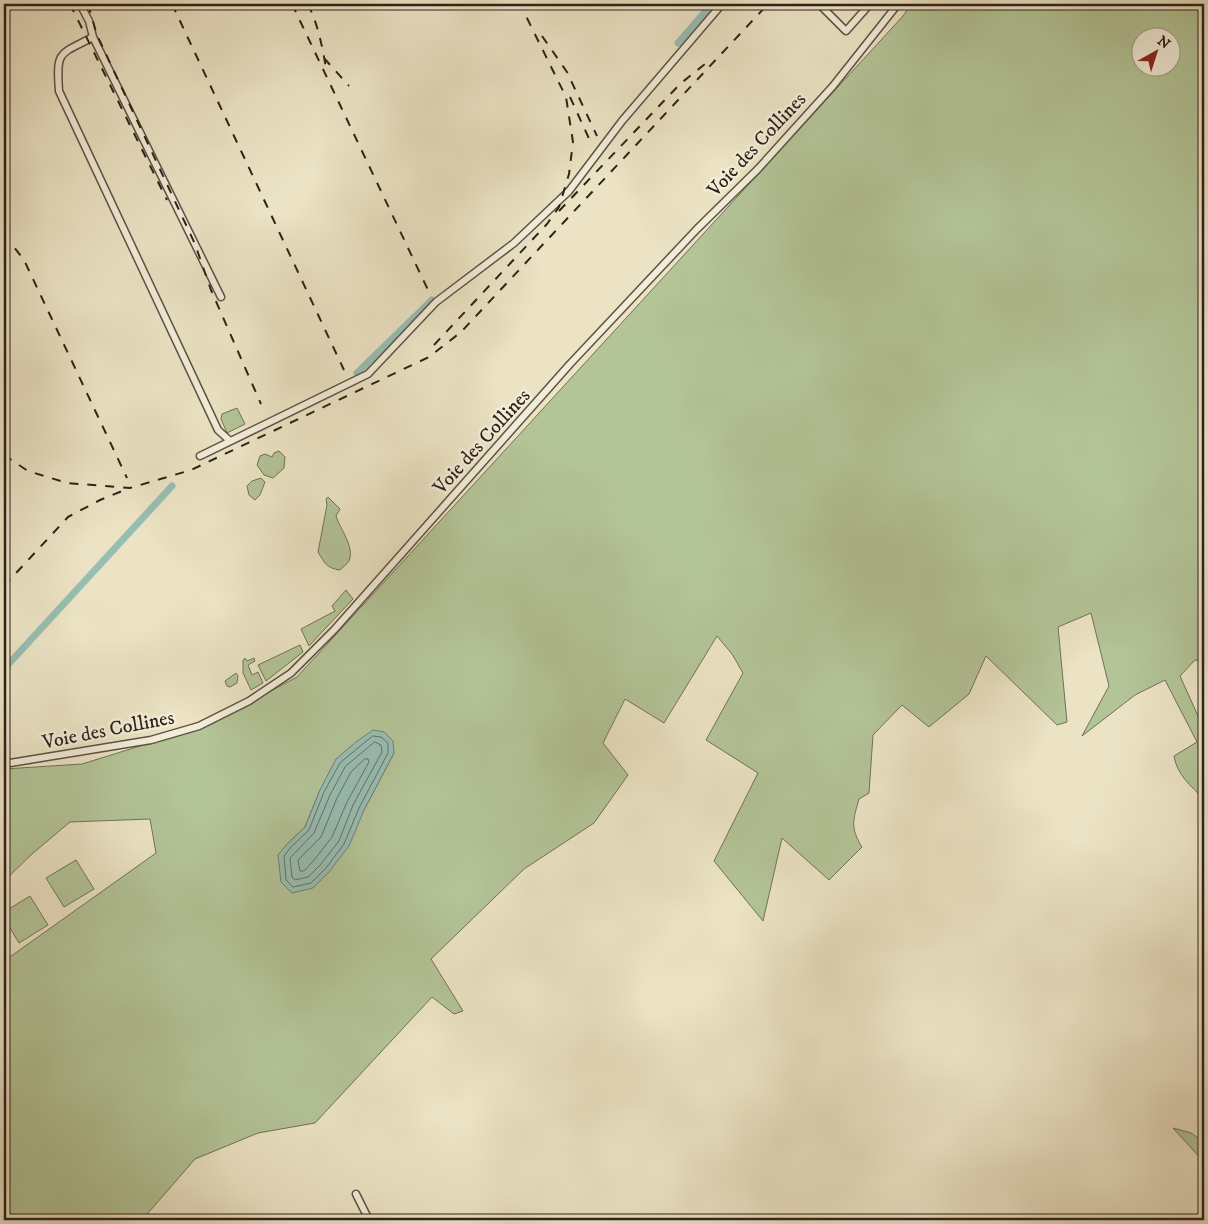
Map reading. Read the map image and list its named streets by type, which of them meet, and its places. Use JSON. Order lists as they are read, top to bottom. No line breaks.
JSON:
{"streets":{"street":["Voie des Collines"]},"north":"top right"}
